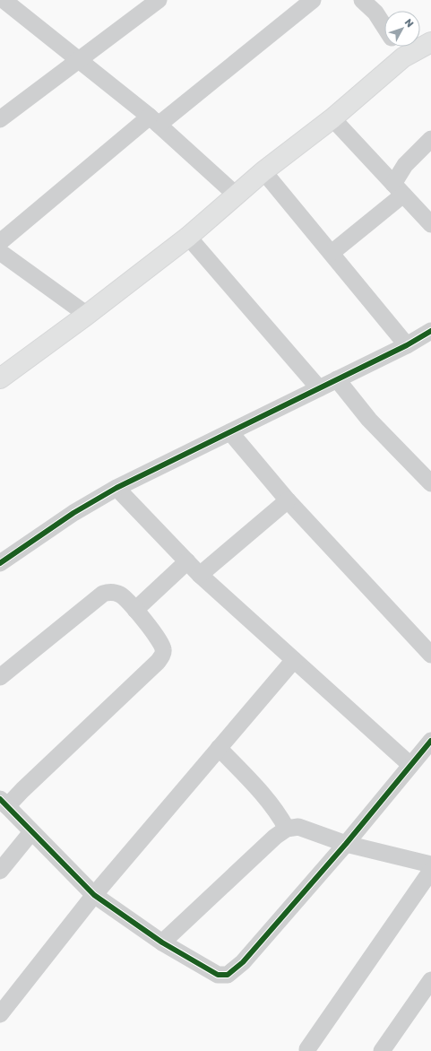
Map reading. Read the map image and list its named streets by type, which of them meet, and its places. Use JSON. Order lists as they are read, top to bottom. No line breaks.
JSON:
{"north":"top right"}
